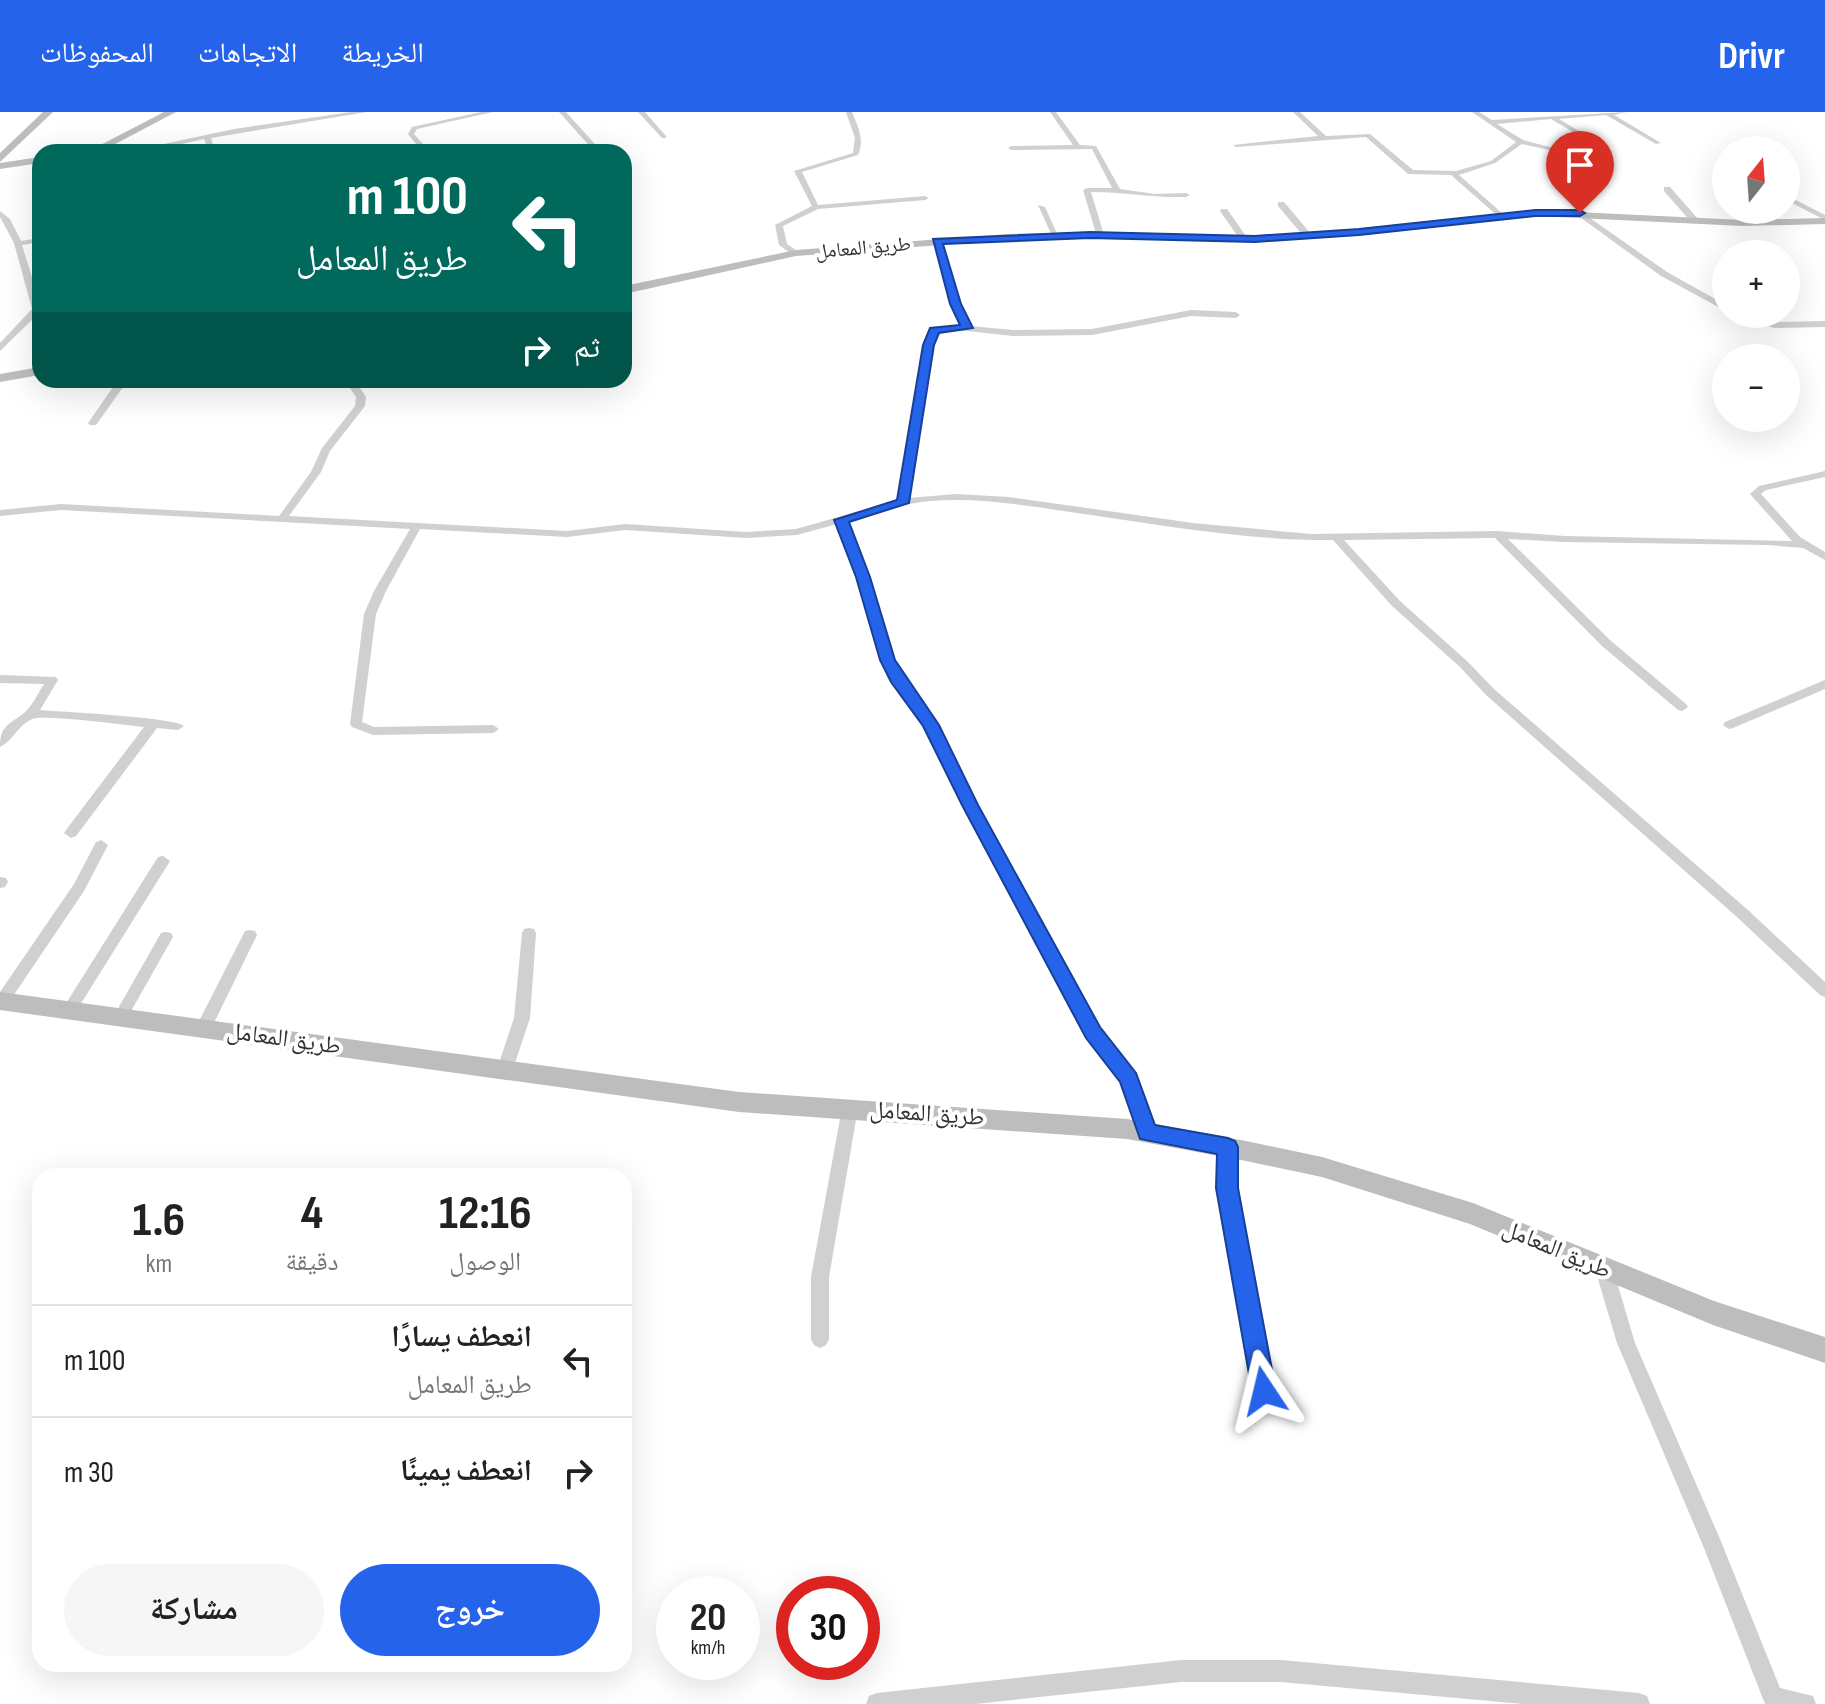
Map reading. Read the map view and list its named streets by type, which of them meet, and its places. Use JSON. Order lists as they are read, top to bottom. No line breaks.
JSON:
{"streets":{"main road":["طريق المعامل"]},"north":"top","page":{"header":"Drivr","nav":["الخريطة","الاتجاهات","المحفوظات"],"map_buttons":["+","−"],"turn":["100 m","طريق المعامل"],"then":"ثم","eta":["12:16","الوصول","4","دقيقة","1.6","km"],"list":[{"name":"انعطف يسارًا","note":"طريق المعامل","value":"100 m"},{"name":"انعطف يمينًا","value":"30 m"}],"buttons":["خروج","مشاركة"],"speed":"20 km/h","limit":"30"}}
